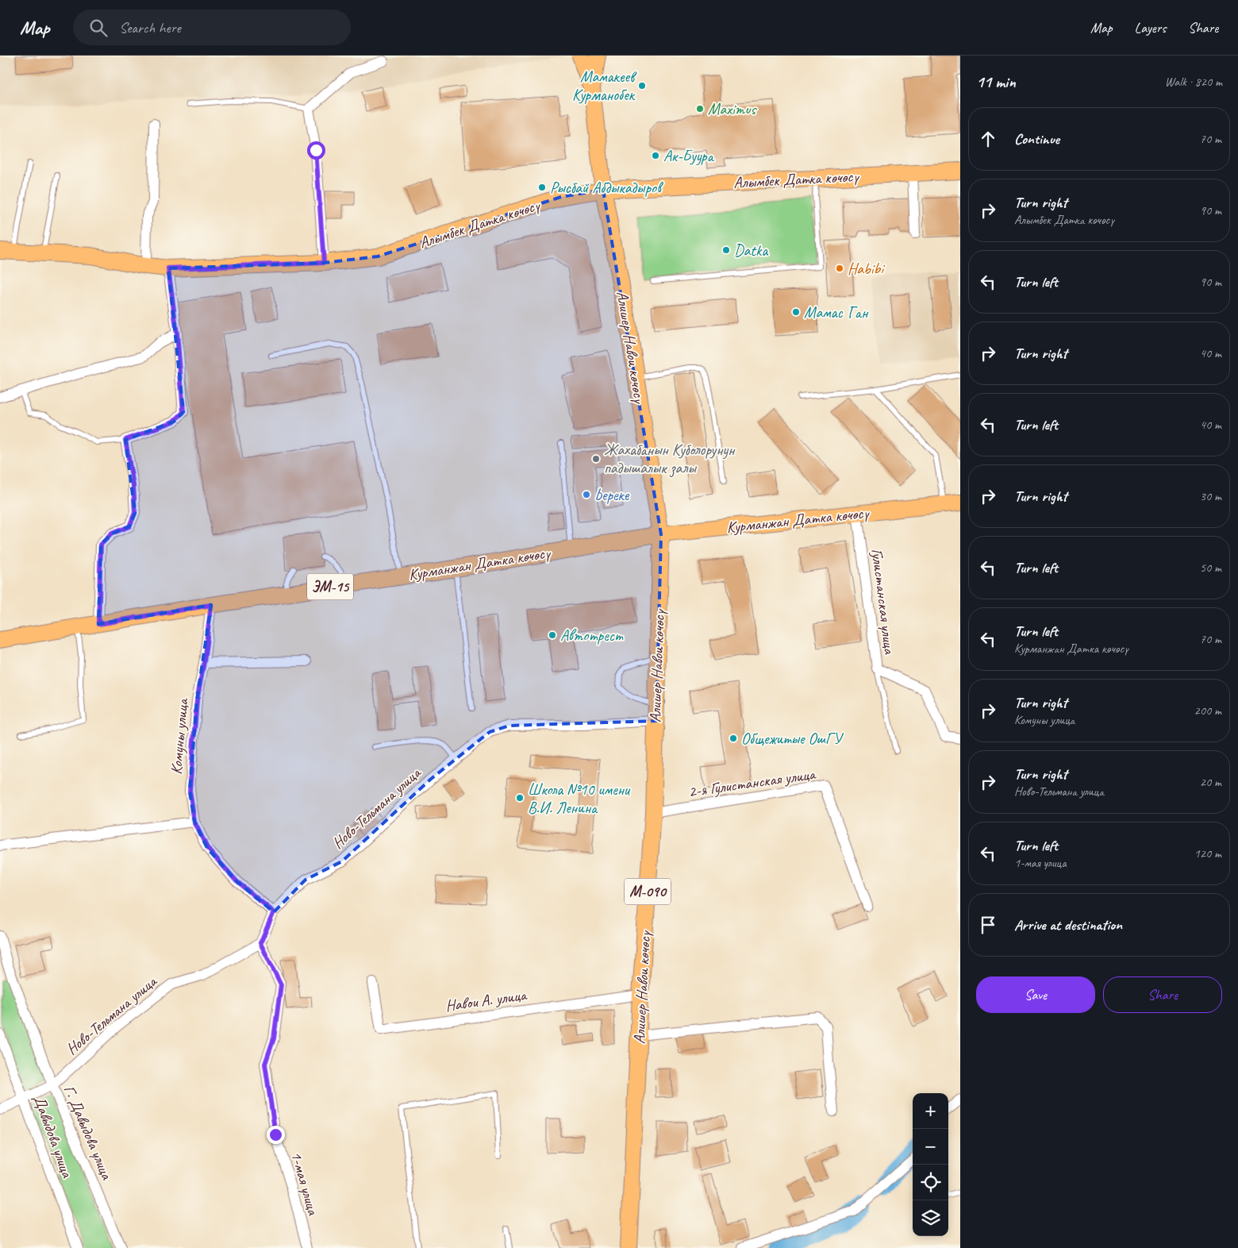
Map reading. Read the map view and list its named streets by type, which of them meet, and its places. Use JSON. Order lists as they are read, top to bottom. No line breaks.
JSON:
{"streets":{"main road":["Алымбек Датка көчөсү","Алишер Навои көчөсү","Курманжан Датка көчөсү","ЭМ-15","М-090"],"street":["Гулистанская улица","Комуны улица","2-я Гулистанская улица","Ново-Тельмана улица","Навои А. улица","Г. Давыдова улица","Давыдова улица","1-мая улица"]},"crossings":[["Алымбек Датка көчөсү","Алишер Навои көчөсү"],["Алишер Навои көчөсү","Курманжан Датка көчөсү"],["Алишер Навои көчөсү","2-я Гулистанская улица"],["Алишер Навои көчөсү","Ново-Тельмана улица"],["Алишер Навои көчөсү","Навои А. улица"],["Курманжан Датка көчөсү","Гулистанская улица"],["Курманжан Датка көчөсү","Комуны улица"],["Комуны улица","Ново-Тельмана улица"],["Ново-Тельмана улица","Г. Давыдова улица"],["Ново-Тельмана улица","Давыдова улица"],["Ново-Тельмана улица","1-мая улица"]],"places":["Мамакеев Курманобек","Maximus","Ак-Буура","Рысбай Абдыкадыров","Datka","Habibi","Мамас Ган","Жахабанын Куболорунун падышалык залы","Ьереке","Автотрест","Общежитые ОшГУ","Школа №10 имени В.И. Ленина"],"page":{"header":"Map","search":"Search here","nav":["Map","Layers","Share"],"heading":["11 min","Walk · 820 m"],"list":[["Continue","70 m"],["Turn right","Алымбек Датка көчөсү","90 m"],["Turn left","90 m"],["Turn right","40 m"],["Turn left","40 m"],["Turn right","30 m"],["Turn left","50 m"],["Turn left","Курманжан Датка көчөсү","70 m"],["Turn right","Комуны улица","200 m"],["Turn right","Ново-Тельмана улица","20 m"],["Turn left","1-мая улица","120 m"],"Arrive at destination"],"buttons":["Save","Share"],"map_buttons":["+","−"]}}
